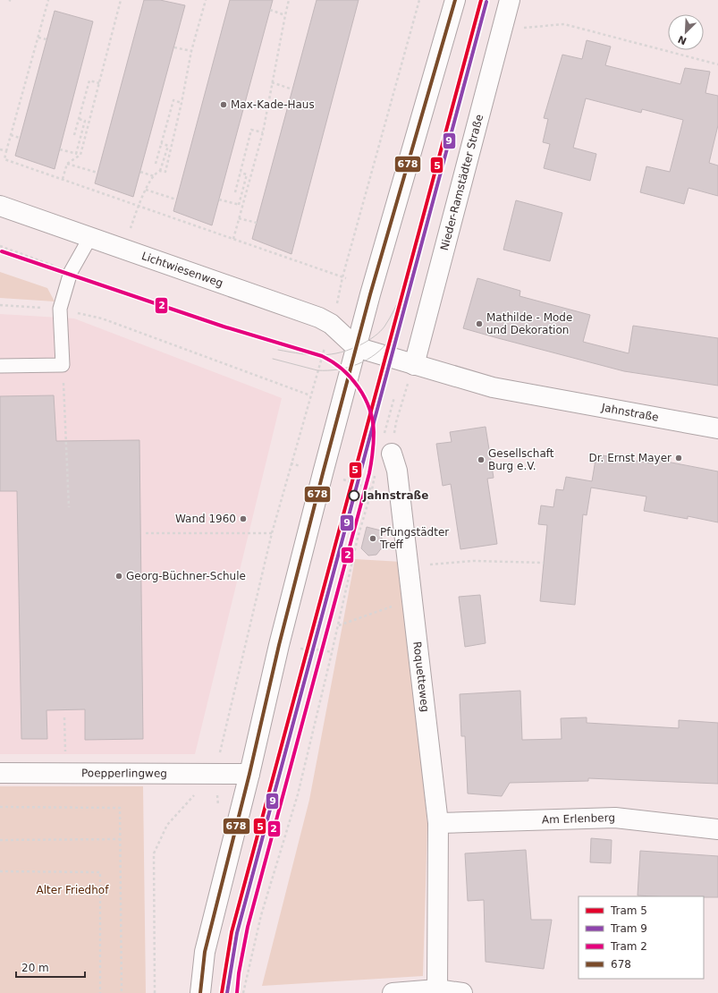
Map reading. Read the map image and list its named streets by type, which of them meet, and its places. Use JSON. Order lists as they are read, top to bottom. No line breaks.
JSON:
{"streets":{"street":["Nieder-Ramstädter Straße","Lichtwiesenweg","Jahnstraße","Roquetteweg","Poepperlingweg","Am Erlenberg"]},"crossings":[["Nieder-Ramstädter Straße","Jahnstraße"],["Lichtwiesenweg","Jahnstraße"],["Roquetteweg","Am Erlenberg"]],"parks":["Alter Friedhof"],"places":["Max-Kade-Haus","Mathilde - Mode und Dekoration","Dr. Ernst Mayer","Gesellschaft Burg e.V.","Jahnstraße","Wand 1960","Pfungstädter Treff","Georg-Büchner-Schule"],"lines":["tram line 5","transit line 678","tram line 9","tram line 2"],"legend":["Tram 5","Tram 9","Tram 2","678"],"scale_bar":"20 m","north":"bottom left"}
